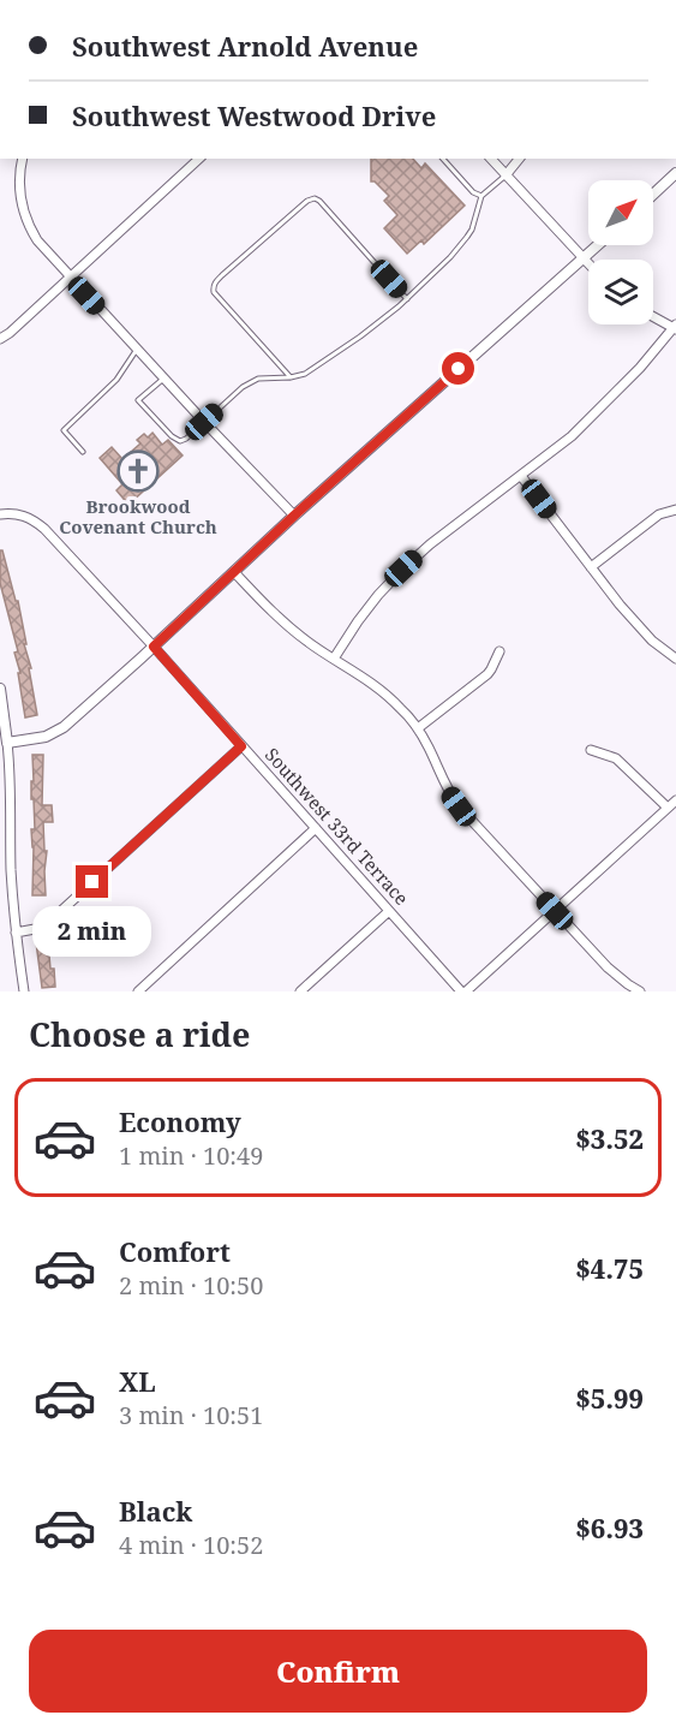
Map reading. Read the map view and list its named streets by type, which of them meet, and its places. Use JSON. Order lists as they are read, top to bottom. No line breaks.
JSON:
{"streets":{"street":["Southwest 33rd Terrace"]},"places":{"church":["Brookwood Covenant Church"]},"north":"top right","page":{"banner":["Southwest Arnold Avenue","Southwest Westwood Drive"],"bubble":"2 min","heading":"Choose a ride","list":[{"name":"Economy","note":"1 min · 10:49","value":"$3.52"},{"name":"Comfort","note":"2 min · 10:50","value":"$4.75"},{"name":"XL","note":"3 min · 10:51","value":"$5.99"},{"name":"Black","note":"4 min · 10:52","value":"$6.93"}],"buttons":"Confirm"}}
